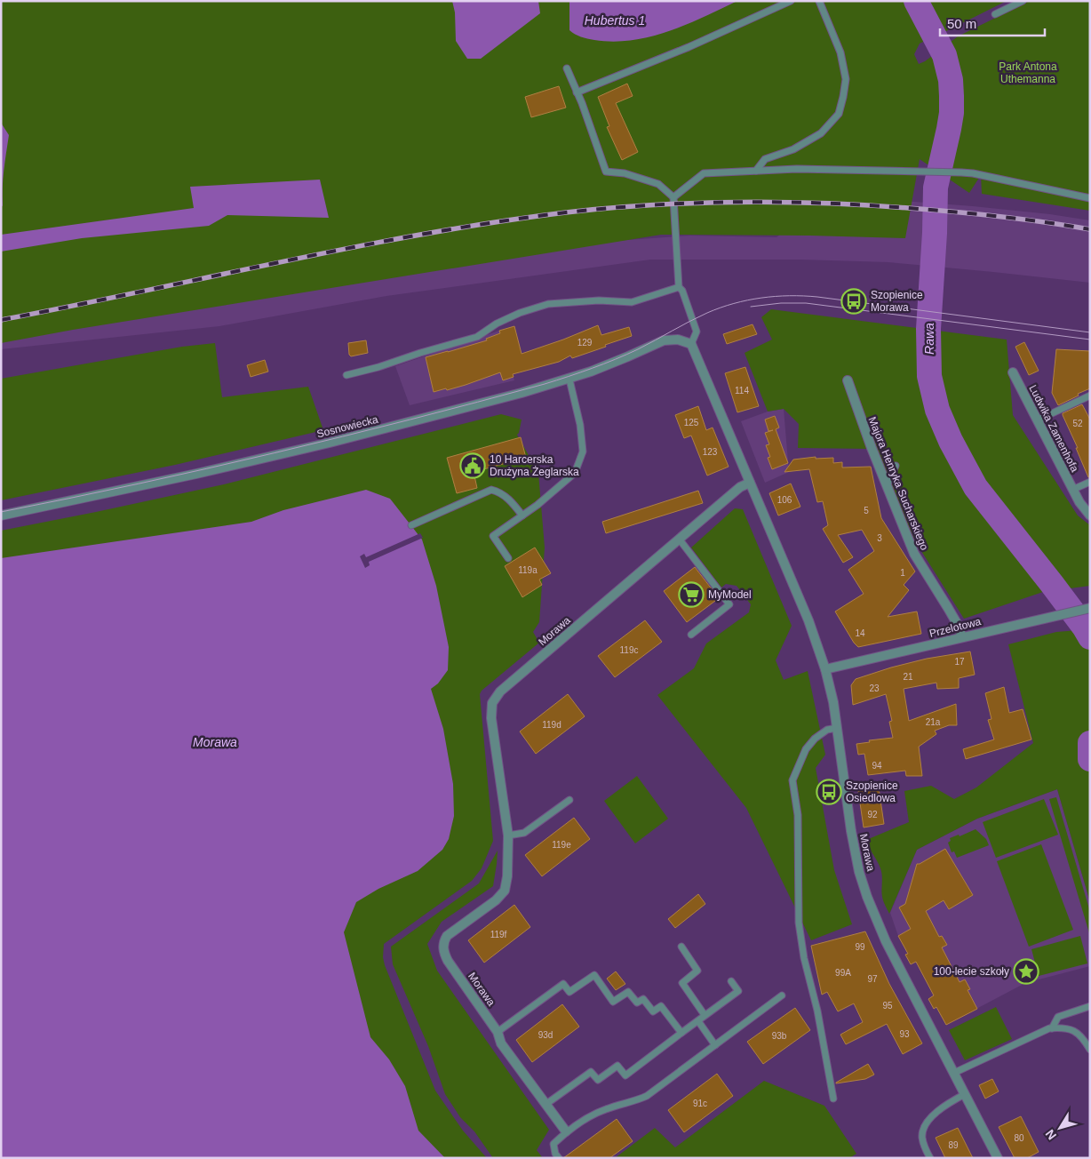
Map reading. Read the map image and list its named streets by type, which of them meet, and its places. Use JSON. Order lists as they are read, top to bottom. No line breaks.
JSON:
{"streets":{"street":["Sosnowiecka","Ludwika Zamenhofa","Majora Henryka Sucharskiego","Przelotowa","Morawa"]},"crossings":[["Sosnowiecka","Morawa"],["Majora Henryka Sucharskiego","Przelotowa"],["Przelotowa","Morawa"]],"water":["Hubertus 1","Rawa","Morawa"],"parks":["Park Antona Uthemanna"],"places":{"bus stop":["Szopienice Morawa","Szopienice Osiedlowa"],"public building":["10 Harcerska Drużyna Żeglarska"],"supermarket":["MyModel"],"place":["100-lecie szkoły"]},"house_numbers":["129","114","125","52","123","106","5","3","119a","1","14","119c","17","21","23","21a","119d","94","92","119e","119f","99","99A","97","95","93","93d","93b","91c","80","89"],"scale_bar":"50 m","north":"bottom left"}
